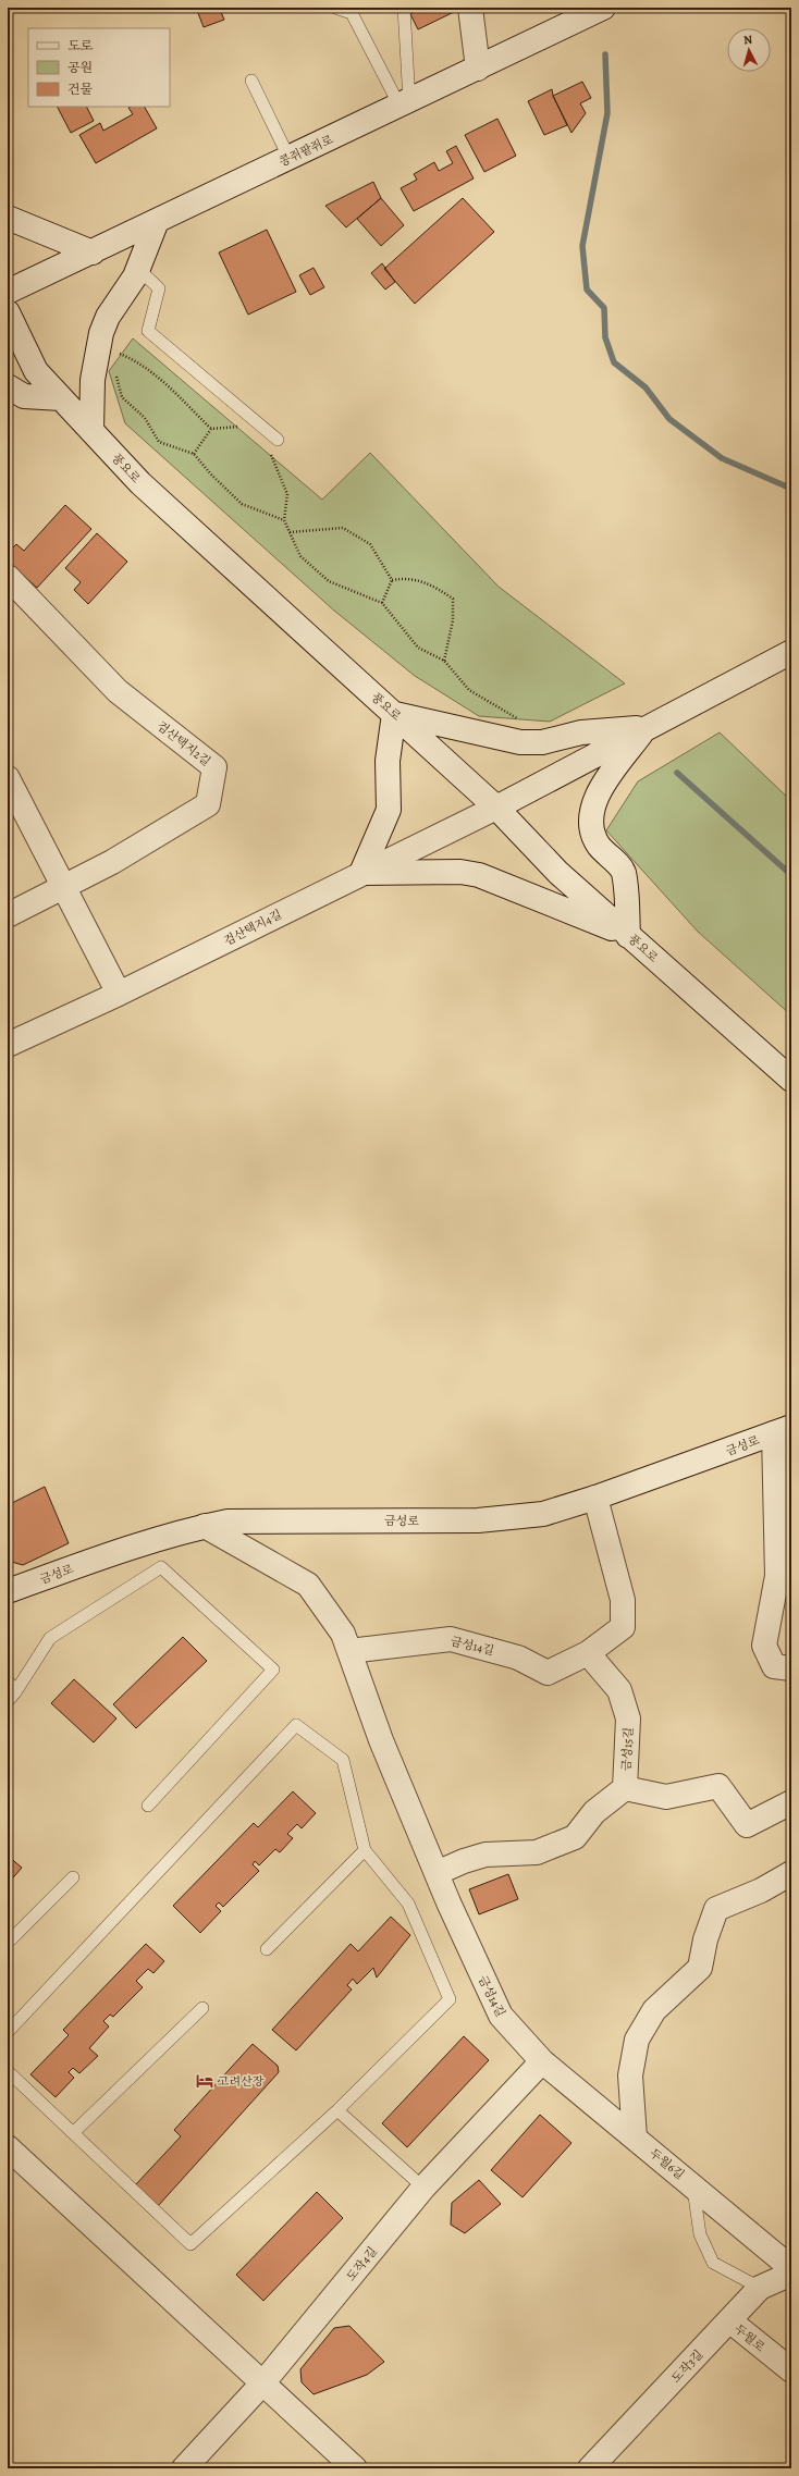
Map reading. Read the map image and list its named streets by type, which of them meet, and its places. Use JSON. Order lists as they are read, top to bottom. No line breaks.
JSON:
{"streets":{"street":["콩쥐팥쥐로","풍요로","검산택지2길","검산택지4길","금성로","금성14길","금성15길","두월6길","도작4길","두월로","도작3길"]},"crossings":[["풍요로","검산택지4길"],["금성로","금성14길"],["금성14길","금성15길"],["금성14길","두월6길"],["금성14길","도작4길"],["두월6길","도작4길"],["두월로","도작3길"]],"places":{"hotel":["고려산장"]},"legend":["도로","공원","건물"],"north":"top"}
